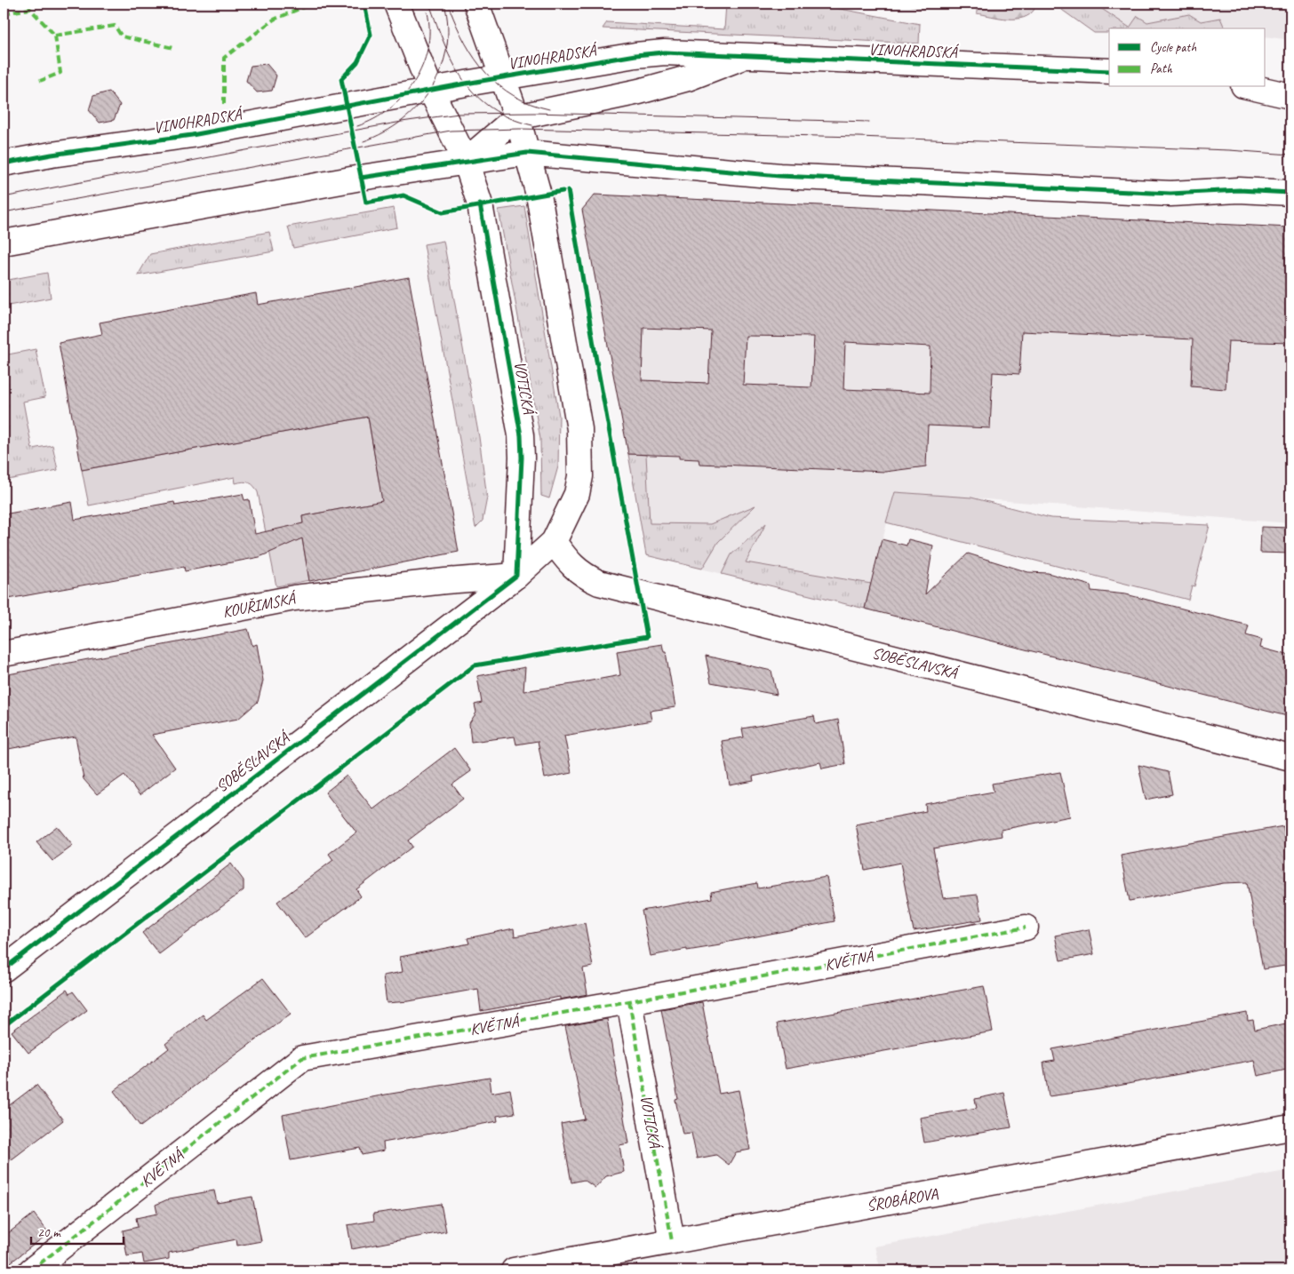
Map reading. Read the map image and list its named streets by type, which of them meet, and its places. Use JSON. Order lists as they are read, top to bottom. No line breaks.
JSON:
{"streets":{"main road":["VINOHRADSKÁ","VOTICKÁ","KOUŘIMSKÁ","SOBĚSLAVSKÁ","KVĚTNÁ","ŠROBÁROVA"]},"crossings":[["VINOHRADSKÁ","VOTICKÁ"],["VOTICKÁ","KOUŘIMSKÁ"],["VOTICKÁ","SOBĚSLAVSKÁ"],["VOTICKÁ","KVĚTNÁ"],["VOTICKÁ","ŠROBÁROVA"],["KOUŘIMSKÁ","SOBĚSLAVSKÁ"]],"legend":["Cycle path","Path"],"scale_bar":"20 m"}
